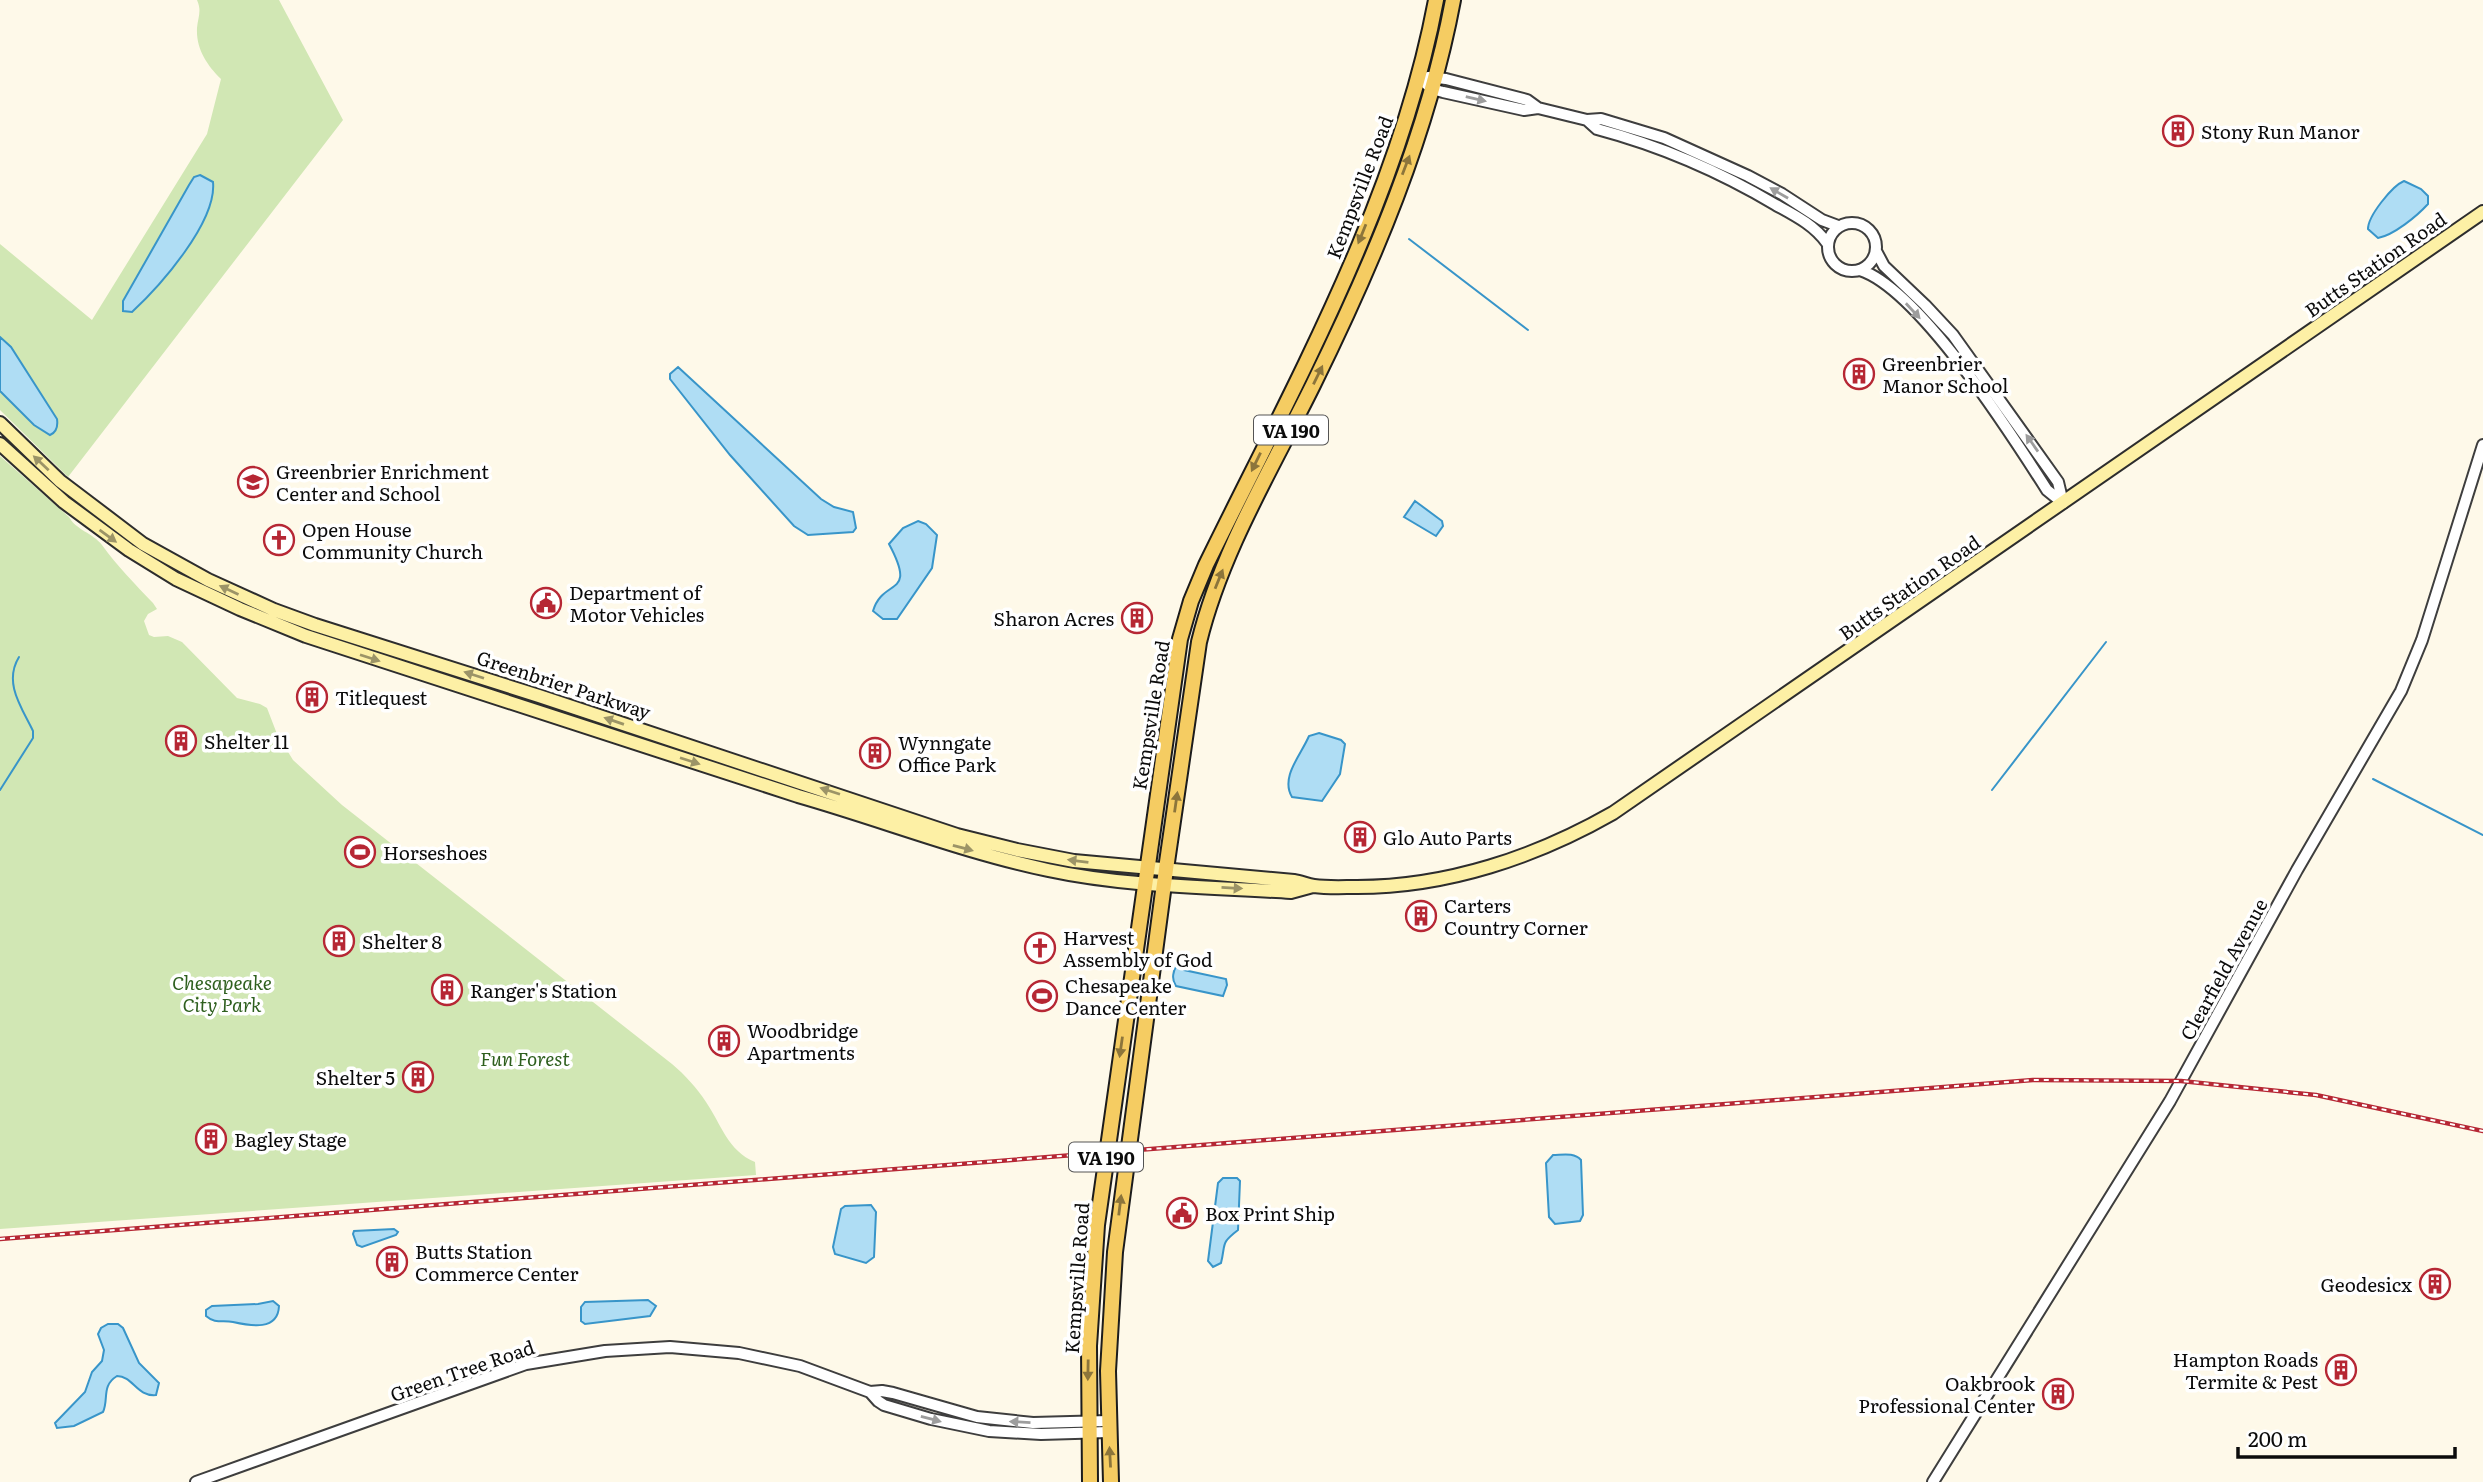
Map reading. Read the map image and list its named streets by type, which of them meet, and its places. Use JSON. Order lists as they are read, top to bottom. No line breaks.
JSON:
{"streets":{"main road":["Kempsville Road","Butts Station Road","VA 190","Greenbrier Parkway"],"street":["Clearfield Avenue","Green Tree Road"]},"crossings":[["Kempsville Road","Butts Station Road"],["Kempsville Road","Greenbrier Parkway"],["Kempsville Road","Green Tree Road"],["Butts Station Road","Greenbrier Parkway"]],"parks":["Chesapeake City Park","Fun Forest"],"places":{"building":["Stony Run Manor","Greenbrier Manor School","Sharon Acres","Titlequest","Shelter 11","Wynngate Office Park","Glo Auto Parts","Carters Country Corner","Shelter 8","Ranger's Station","Woodbridge Apartments","Shelter 5","Bagley Stage","Butts Station Commerce Center","Geodesicx","Hampton Roads Termite & Pest","Oakbrook Professional Center"],"school or university":["Greenbrier Enrichment Center and School"],"church":["Open House Community Church","Harvest Assembly of God"],"public building":["Department of Motor Vehicles","Box Print Ship"],"sports":["Horseshoes","Chesapeake Dance Center"]},"scale_bar":"200 m"}
